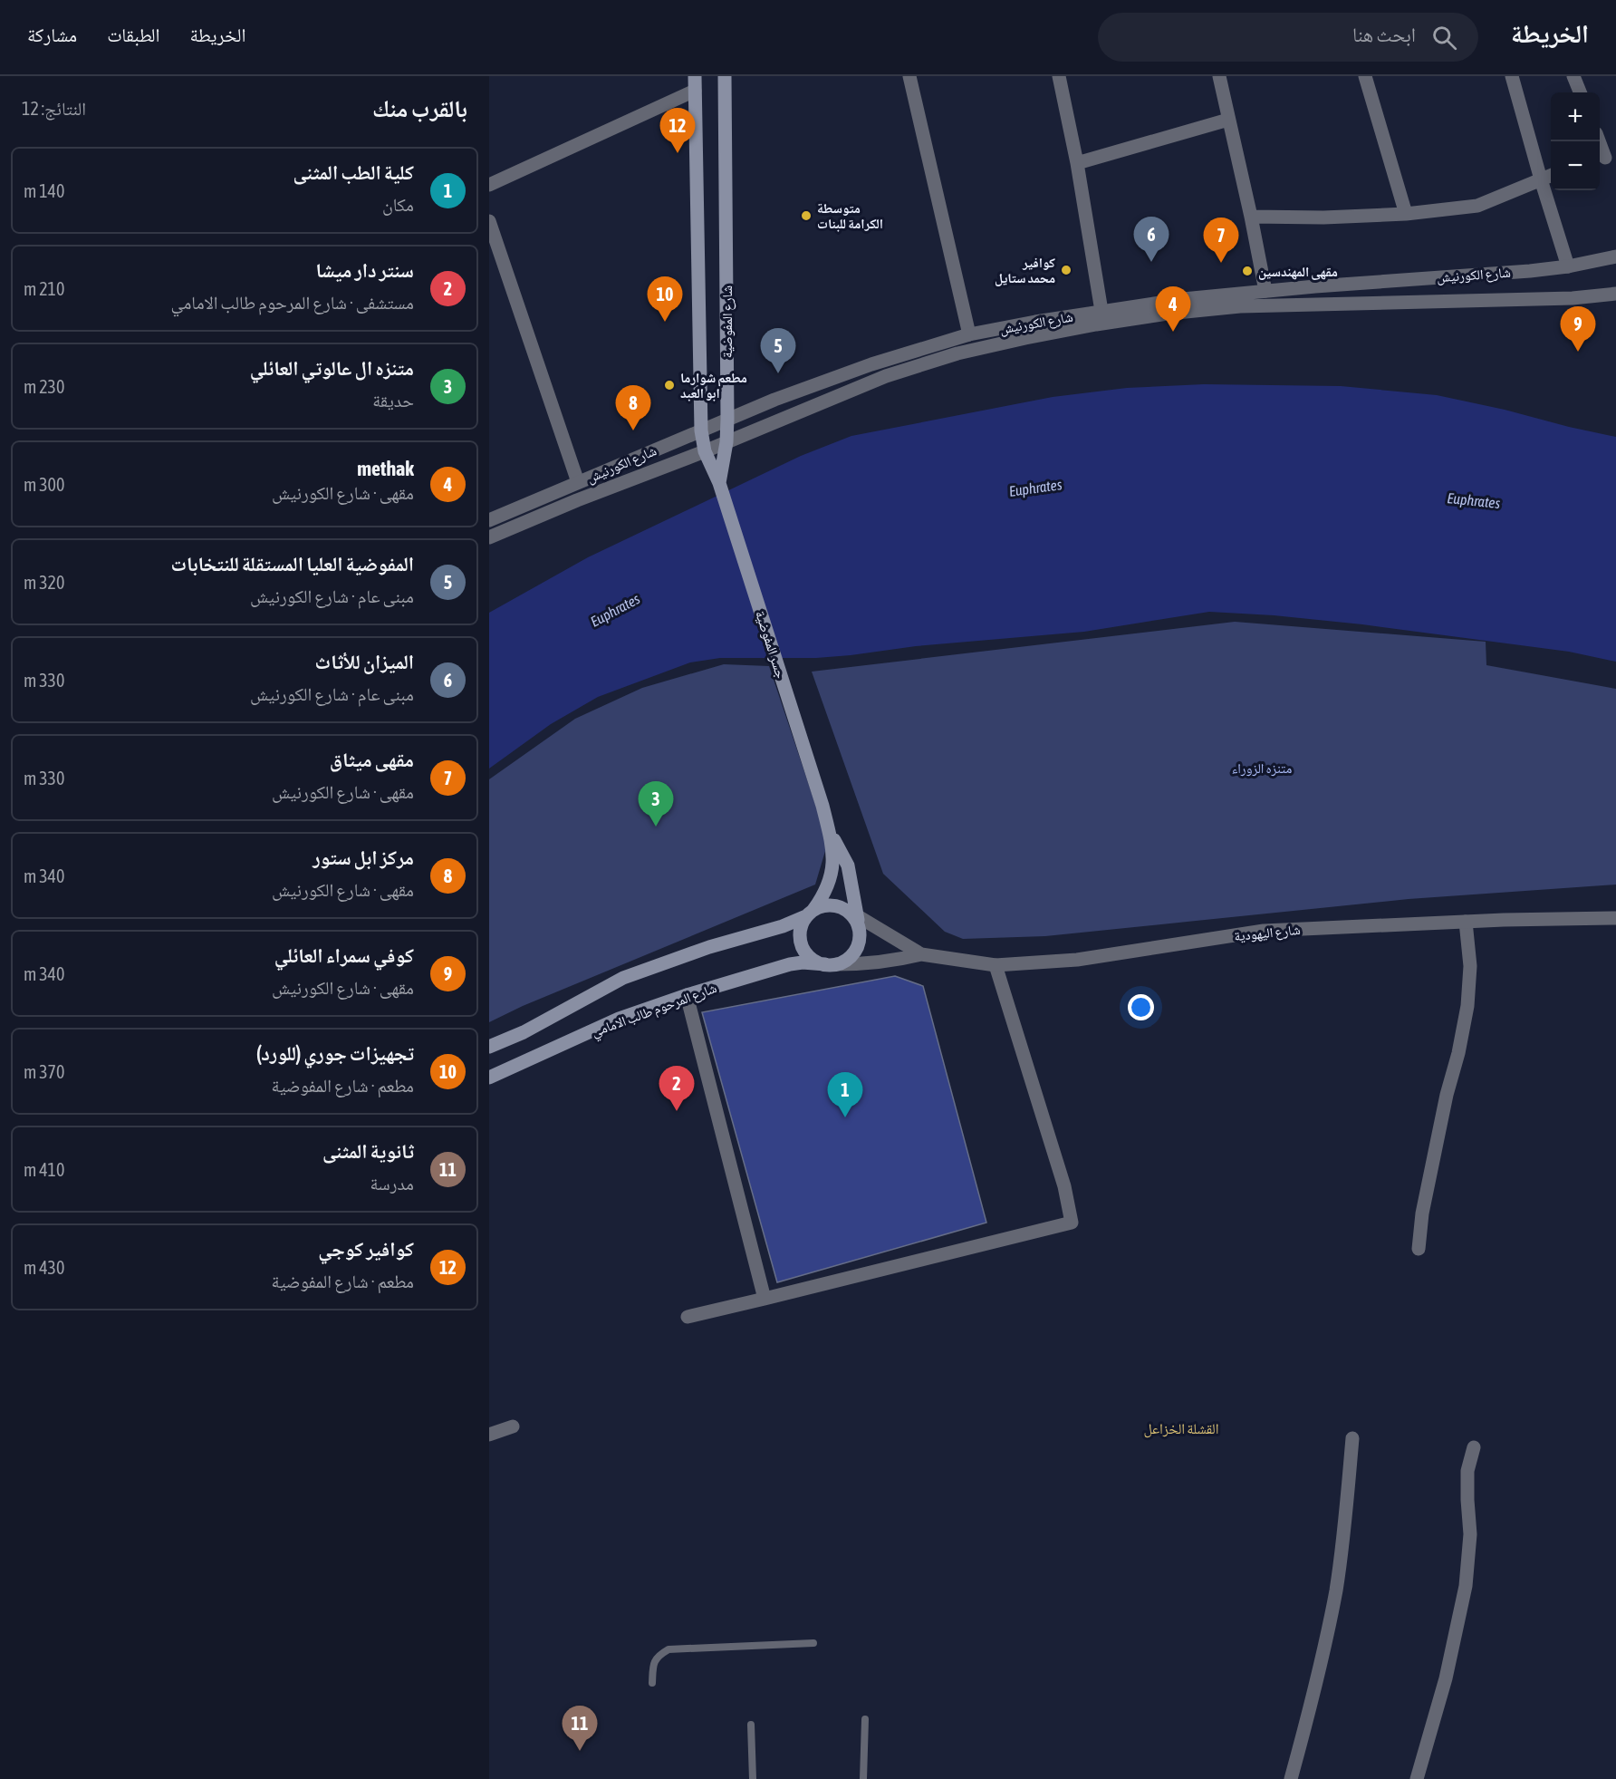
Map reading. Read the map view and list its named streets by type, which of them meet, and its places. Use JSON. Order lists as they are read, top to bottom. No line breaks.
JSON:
{"streets":{"main road":["شارع المفوضية","جسر المفوضية","شارع المرحوم طالب الامامي"],"street":["شارع الكورنيش","شارع اليهودية"]},"crossings":[["شارع الكورنيش","شارع المفوضية"],["شارع المفوضية","جسر المفوضية"]],"districts":["القشلة الخزاعل"],"water":["Euphrates"],"parks":["متنزه الزوراء"],"places":["متوسطة الكرامة للبنات","كوافير محمد ستايل","مقهى المهندسين","مطعم شوارما ابو العبد"],"page":{"header":"الخريطة","search":"ابحث هنا","nav":["الخريطة","الطبقات","مشاركة"],"heading":["بالقرب منك","النتائج: 12"],"map_buttons":["+","−"],"pins":["12","6","7","10","4","9","5","8","3","2","1","11"],"list":[{"mark":"1","name":"كلية الطب المثنى","note":"مكان","value":"140 m"},{"mark":"2","name":"سنتر دار ميشا","note":"مستشفى · شارع المرحوم طالب الامامي","value":"210 m"},{"mark":"3","name":"متنزه ال عالوتي العائلي","note":"حديقة","value":"230 m"},{"mark":"4","name":"methak","note":"مقهى · شارع الكورنيش","value":"300 m"},{"mark":"5","name":"المفوضية العليا المستقلة للنتخابات","note":"مبنى عام · شارع الكورنيش","value":"320 m"},{"mark":"6","name":"الميزان للأثاث","note":"مبنى عام · شارع الكورنيش","value":"330 m"},{"mark":"7","name":"مقهى ميثاق","note":"مقهى · شارع الكورنيش","value":"330 m"},{"mark":"8","name":"مركز ابل ستور","note":"مقهى · شارع الكورنيش","value":"340 m"},{"mark":"9","name":"كوفي سمراء العائلي","note":"مقهى · شارع الكورنيش","value":"340 m"},{"mark":"10","name":"تجهيزات جوري (للورد)","note":"مطعم · شارع المفوضية","value":"370 m"},{"mark":"11","name":"ثانوية المثنى","note":"مدرسة","value":"410 m"},{"mark":"12","name":"كوافير كوجي","note":"مطعم · شارع المفوضية","value":"430 m"}]}}
